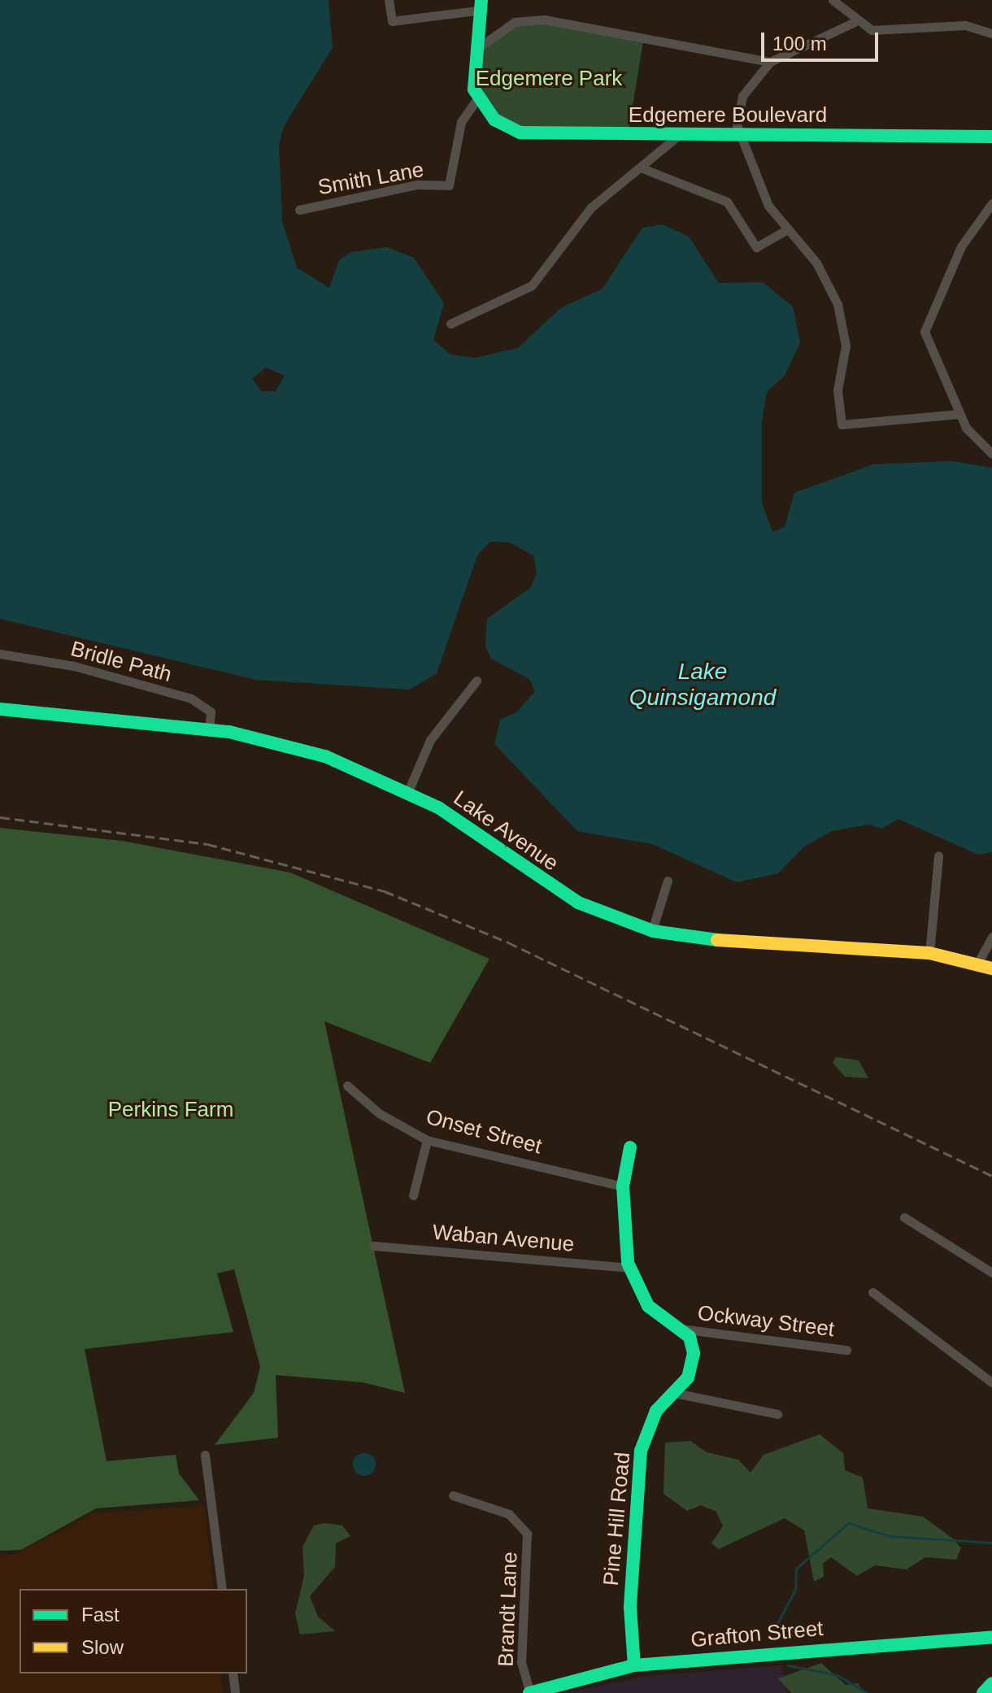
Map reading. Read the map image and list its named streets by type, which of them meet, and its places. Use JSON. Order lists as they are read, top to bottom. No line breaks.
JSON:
{"streets":{"main road":["Edgemere Boulevard","Lake Avenue","Pine Hill Road","Grafton Street"],"street":["Smith Lane","Bridle Path","Onset Street","Waban Avenue","Ockway Street","Brandt Lane"]},"crossings":[["Edgemere Boulevard","Smith Lane"],["Bridle Path","Lake Avenue"],["Ockway Street","Pine Hill Road"],["Pine Hill Road","Grafton Street"],["Brandt Lane","Grafton Street"]],"water":["Lake Quinsigamond"],"parks":["Edgemere Park","Perkins Farm"],"legend":["Fast","Slow"],"scale_bar":"100 m"}
